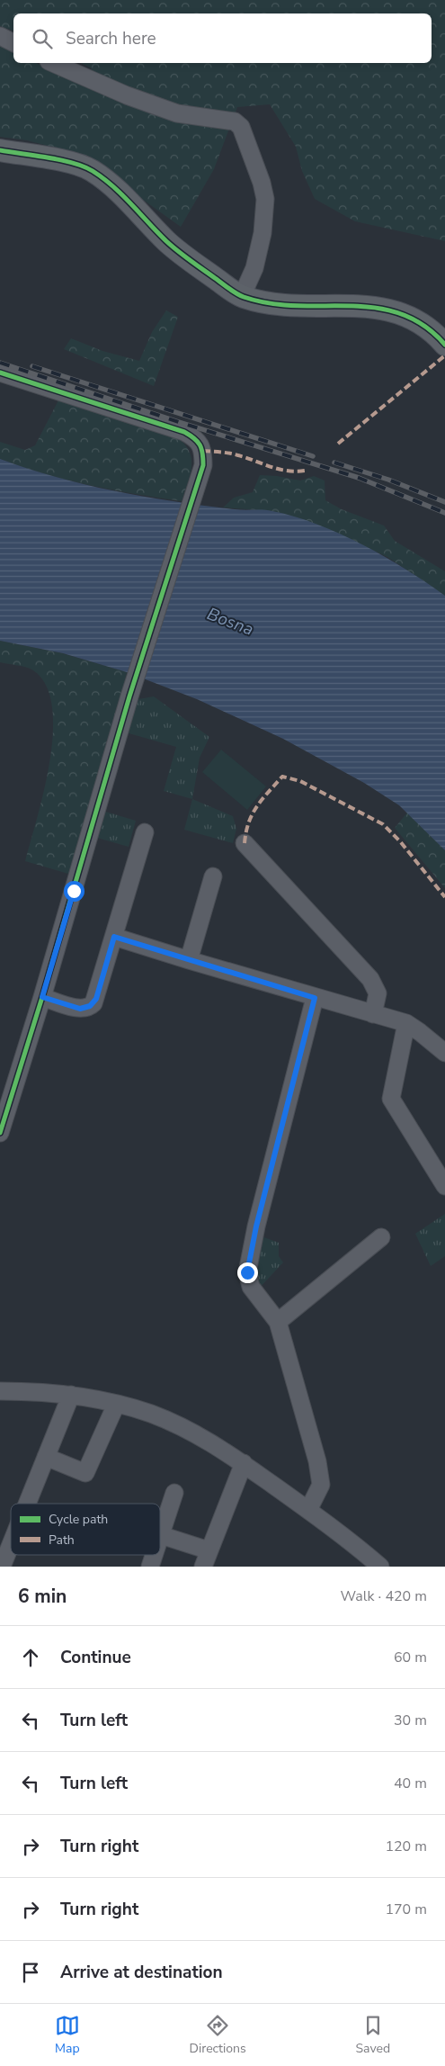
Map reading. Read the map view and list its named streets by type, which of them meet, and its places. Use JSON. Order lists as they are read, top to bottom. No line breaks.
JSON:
{"water":["Bosna"],"legend":["Cycle path","Path"],"page":{"search":"Search here","heading":["6 min","Walk · 420 m"],"list":[["Continue","60 m"],["Turn left","30 m"],["Turn left","40 m"],["Turn right","120 m"],["Turn right","170 m"],"Arrive at destination"],"nav":["Map","Directions","Saved"]}}
